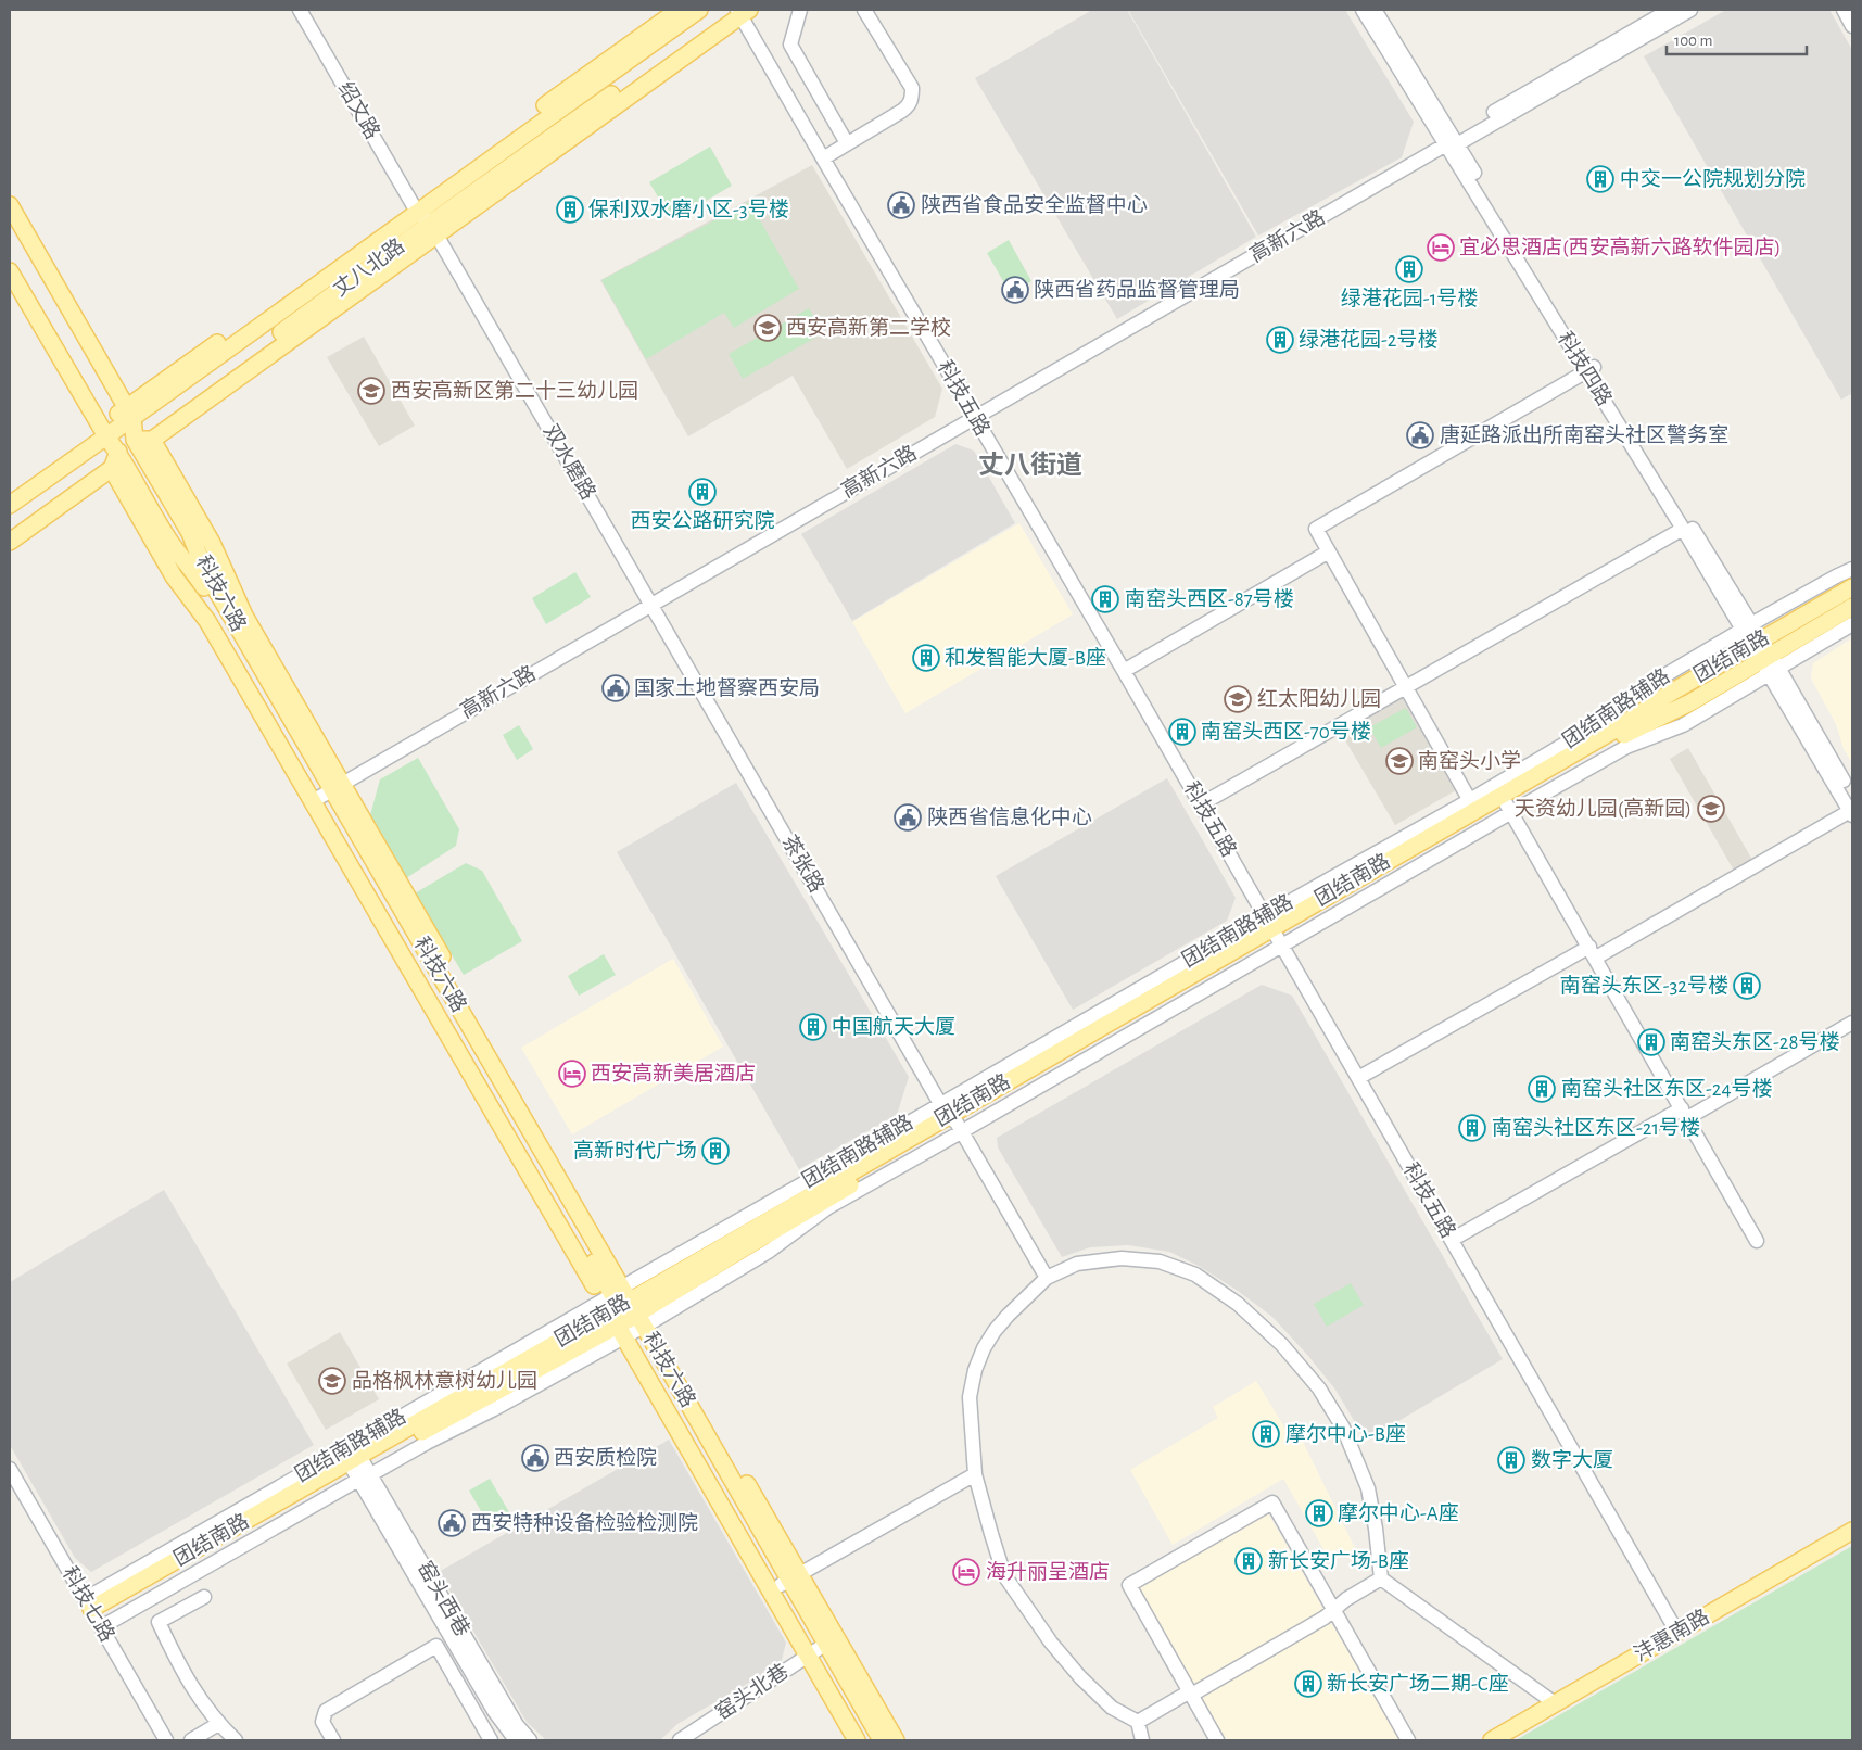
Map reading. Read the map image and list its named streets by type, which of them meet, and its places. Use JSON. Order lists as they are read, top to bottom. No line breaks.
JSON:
{"streets":{"main road":["丈八北路","科技六路","团结南路","沣惠南路"],"street":["绍文路","高新六路","科技四路","科技五路","双水磨路","团结南路辅路","茶张路","窑头西巷","科技七路","窑头北巷"]},"crossings":[["绍文路","丈八北路"],["绍文路","双水磨路"],["高新六路","科技四路"],["高新六路","科技五路"],["高新六路","双水磨路"],["高新六路","科技六路"],["高新六路","茶张路"],["丈八北路","科技五路"],["丈八北路","双水磨路"],["丈八北路","科技六路"],["科技四路","团结南路"],["科技四路","团结南路辅路"],["科技五路","团结南路"],["科技五路","团结南路辅路"],["科技五路","沣惠南路"],["双水磨路","茶张路"],["科技六路","团结南路"],["科技六路","团结南路辅路"],["科技六路","窑头北巷"],["团结南路","团结南路辅路"],["团结南路","茶张路"],["团结南路","窑头西巷"],["团结南路","科技七路"],["团结南路辅路","茶张路"],["团结南路辅路","窑头西巷"],["团结南路辅路","科技七路"]],"districts":["丈八街道"],"places":{"building":["中交一公院规划分院","保利双水磨小区-3号楼","绿港花园-1号楼","绿港花园-2号楼","西安公路研究院","南窑头西区-87号楼","和发智能大厦-B座","南窑头西区-70号楼","南窑头东区-32号楼","中国航天大厦","南窑头东区-28号楼","南窑头社区东区-24号楼","南窑头社区东区-21号楼","高新时代广场","摩尔中心-B座","数字大厦","摩尔中心-A座","新长安广场-B座","新长安广场二期-C座"],"public building":["陕西省食品安全监督中心","陕西省药品监督管理局","唐延路派出所南窑头社区警务室","国家土地督察西安局","陕西省信息化中心","西安质检院","西安特种设备检验检测院"],"hotel":["宜必思酒店(西安高新六路软件园店)","西安高新美居酒店","海升丽呈酒店"],"school or university":["西安高新第二学校","西安高新区第二十三幼儿园","红太阳幼儿园","南窑头小学","天资幼儿园(高新园)","品格枫林意树幼儿园"]},"scale_bar":"100 m"}
